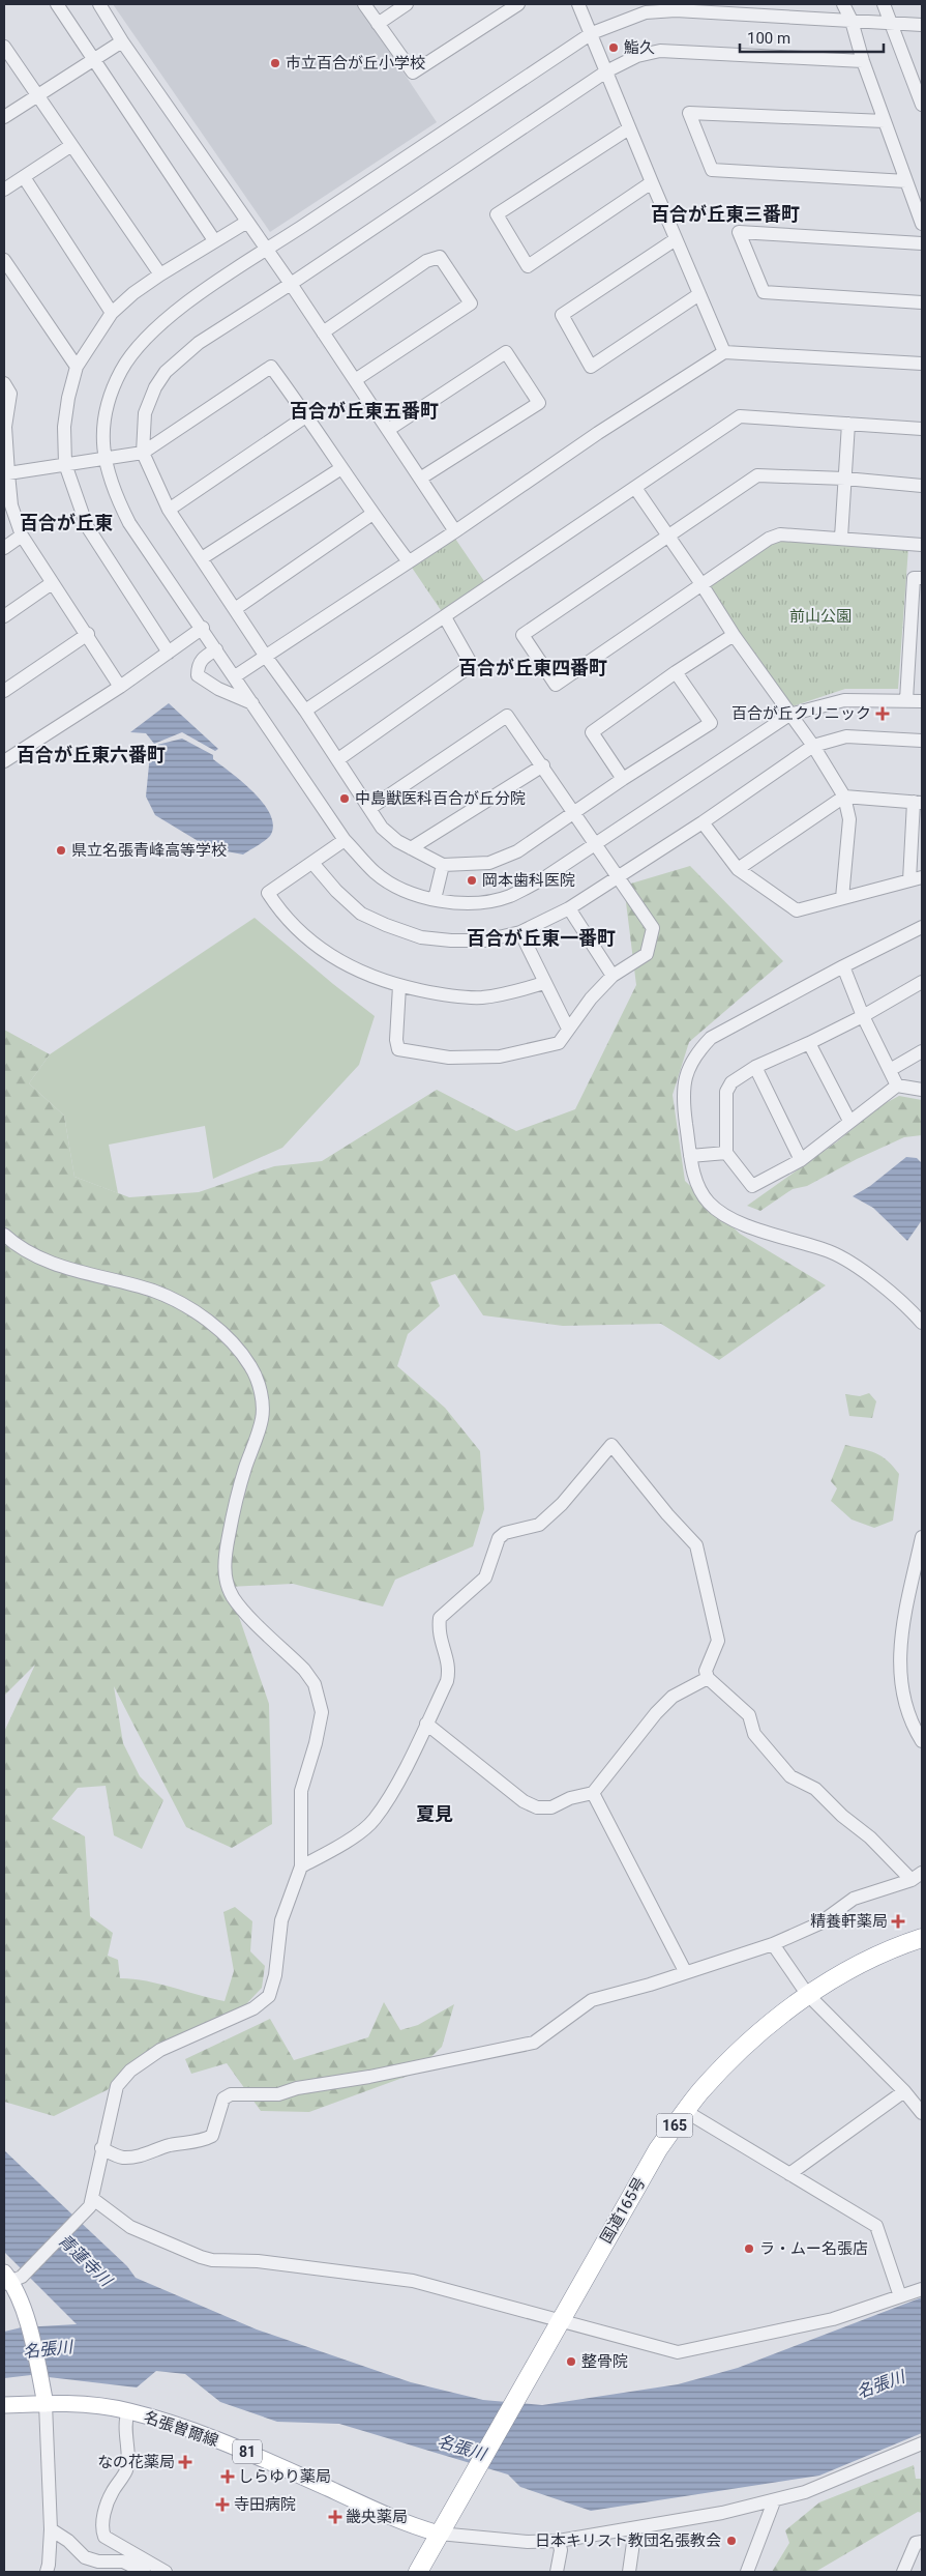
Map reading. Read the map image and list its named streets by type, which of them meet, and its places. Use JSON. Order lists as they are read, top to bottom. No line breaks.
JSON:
{"streets":{"highway":["165","国道165号"],"main road":["名張曽爾線","81"]},"crossings":[["国道165号","名張曽爾線"]],"districts":["百合が丘東三番町","百合が丘東五番町","百合が丘東","百合が丘東四番町","百合が丘東六番町","百合が丘東一番町","夏見"],"water":["青蓮寺川","名張川"],"parks":["前山公園"],"places":{"other":["鮨久","市立百合が丘小学校","中島獣医科百合が丘分院","県立名張青峰高等学校","岡本歯科医院","ラ・ムー名張店","整骨院","日本キリスト教団名張教会"],"health":["百合が丘クリニック","精養軒薬局","なの花薬局","しらゆり薬局","寺田病院","畿央薬局"]},"scale_bar":"100 m"}
